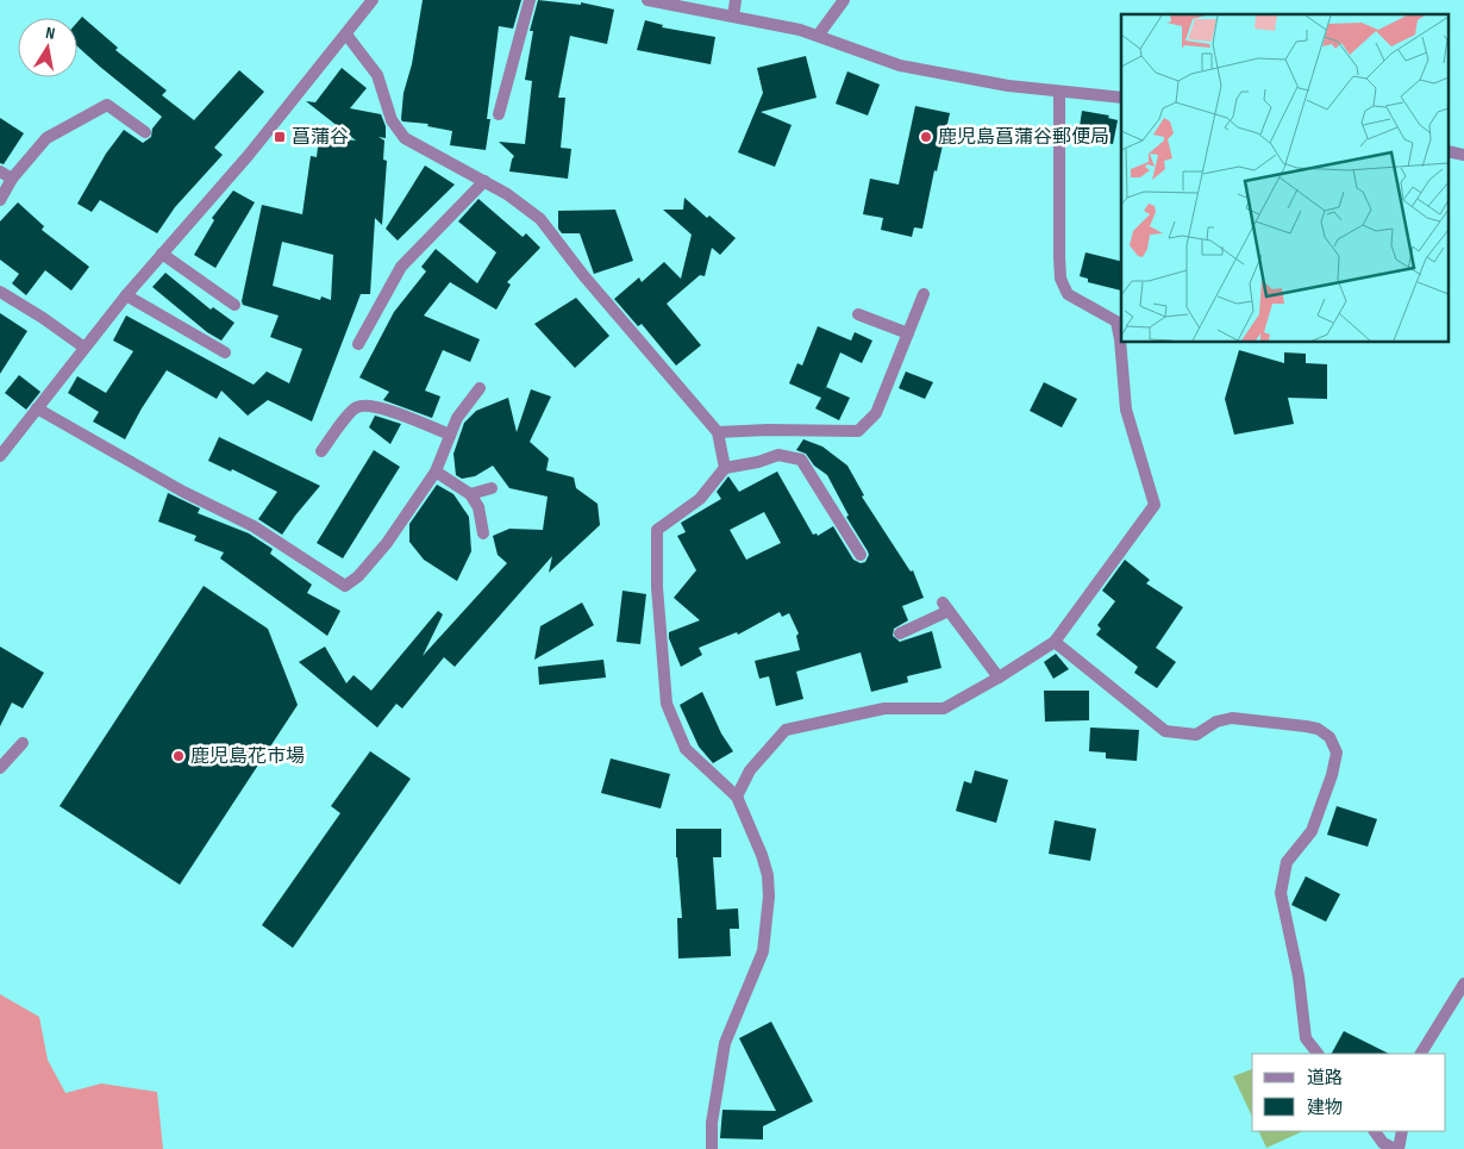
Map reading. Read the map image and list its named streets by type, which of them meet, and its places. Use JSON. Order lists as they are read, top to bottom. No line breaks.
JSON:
{"places":{"transit":["菖蒲谷"],"other":["鹿児島菖蒲谷郵便局","鹿児島花市場"]},"legend":["道路","建物"],"north":"top"}
